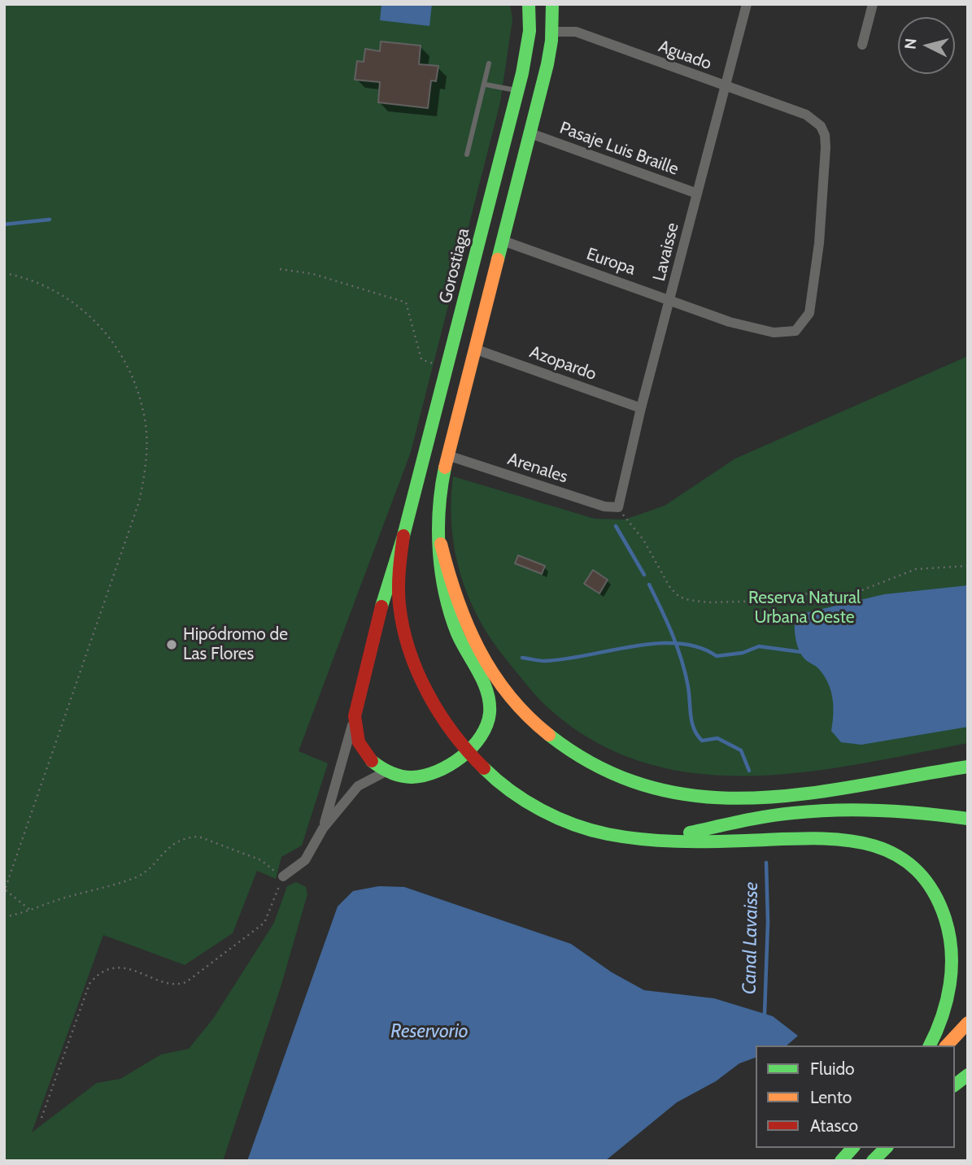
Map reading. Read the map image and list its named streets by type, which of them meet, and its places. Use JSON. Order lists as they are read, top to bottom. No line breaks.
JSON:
{"streets":{"main road":["Gorostiaga"],"street":["Aguado","Pasaje Luis Braille","Lavaisse","Europa","Azopardo","Arenales"]},"crossings":[["Aguado","Lavaisse"],["Aguado","Europa"],["Pasaje Luis Braille","Lavaisse"],["Lavaisse","Europa"],["Lavaisse","Azopardo"],["Lavaisse","Arenales"]],"water":["Canal Lavaisse","Reservorio"],"parks":["Reserva Natural Urbana Oeste"],"places":["Hipódromo de Las Flores"],"legend":["Fluido","Lento","Atasco"],"north":"left"}
